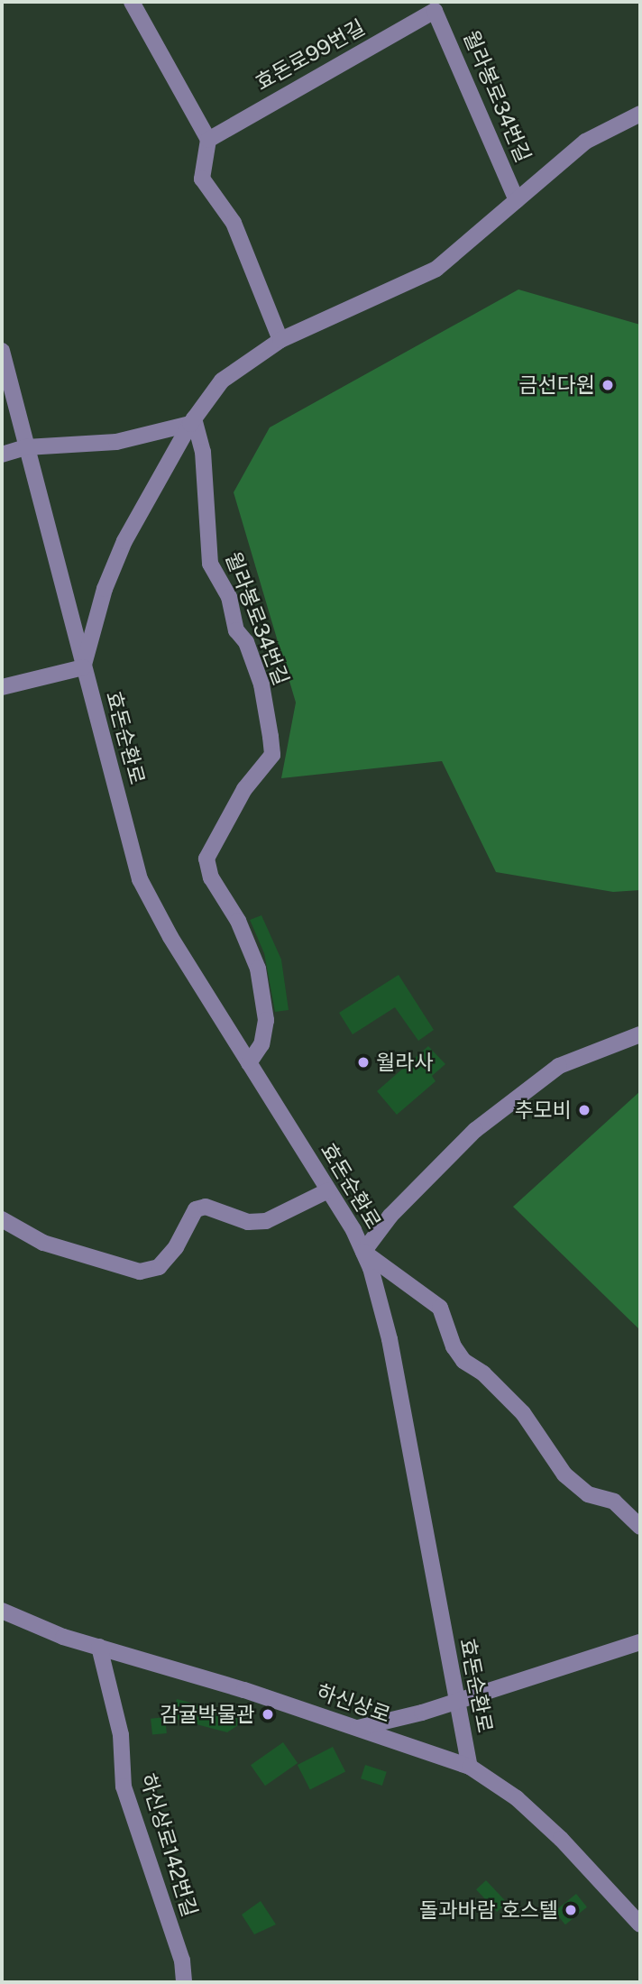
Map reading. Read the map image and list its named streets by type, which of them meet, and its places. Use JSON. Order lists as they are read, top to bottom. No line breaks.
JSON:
{"streets":{"street":["효돈로99번길","월라봉로34번길","효돈순환로","하신상로","하신상로142번길"]},"crossings":[["효돈로99번길","월라봉로34번길"],["월라봉로34번길","효돈순환로"],["효돈순환로","하신상로"],["하신상로","하신상로142번길"]],"places":["금선다원","월라사","추모비","감귤박물관","돌과바람 호스텔"]}
